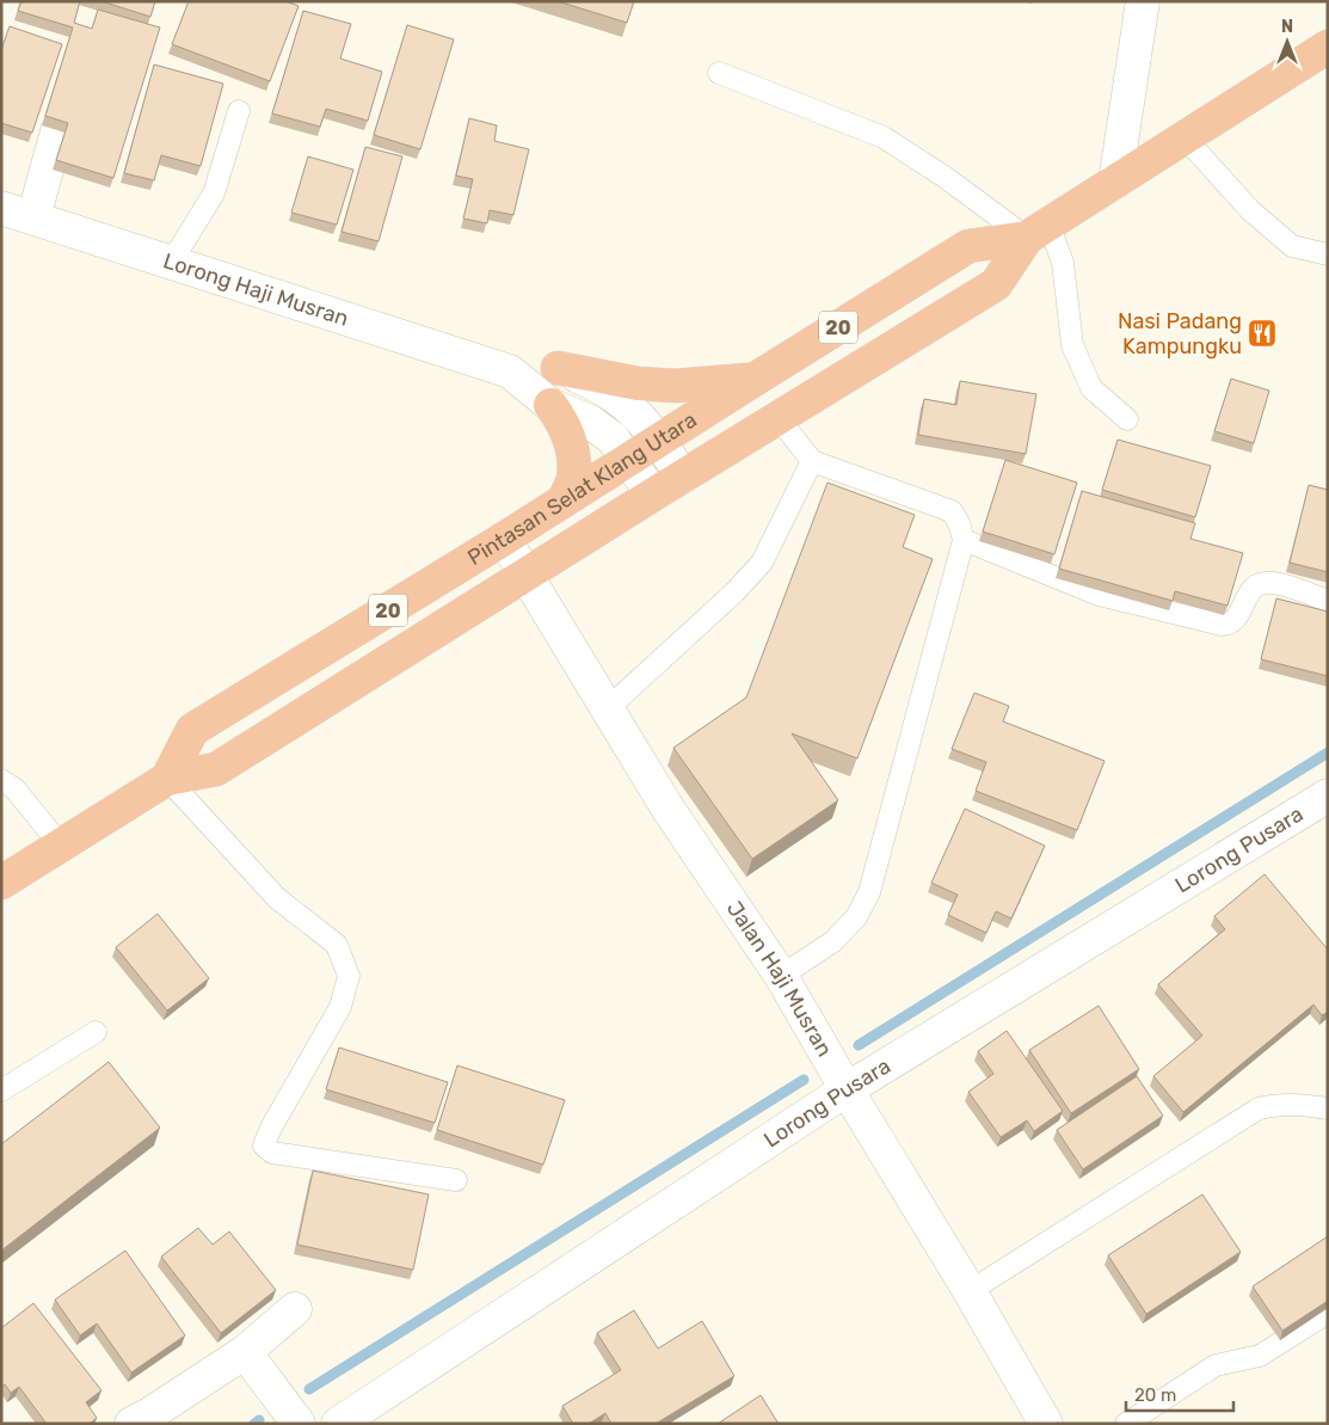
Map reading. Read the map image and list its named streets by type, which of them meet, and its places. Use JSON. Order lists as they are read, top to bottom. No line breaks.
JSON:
{"streets":{"highway":["20","Pintasan Selat Klang Utara"],"street":["Lorong Haji Musran","Lorong Pusara","Jalan Haji Musran"]},"crossings":[["Lorong Haji Musran","Pintasan Selat Klang Utara"],["Pintasan Selat Klang Utara","Jalan Haji Musran"],["Lorong Pusara","Jalan Haji Musran"]],"places":{"restaurant":["Nasi Padang Kampungku"]},"scale_bar":"20 m","north":"top"}
